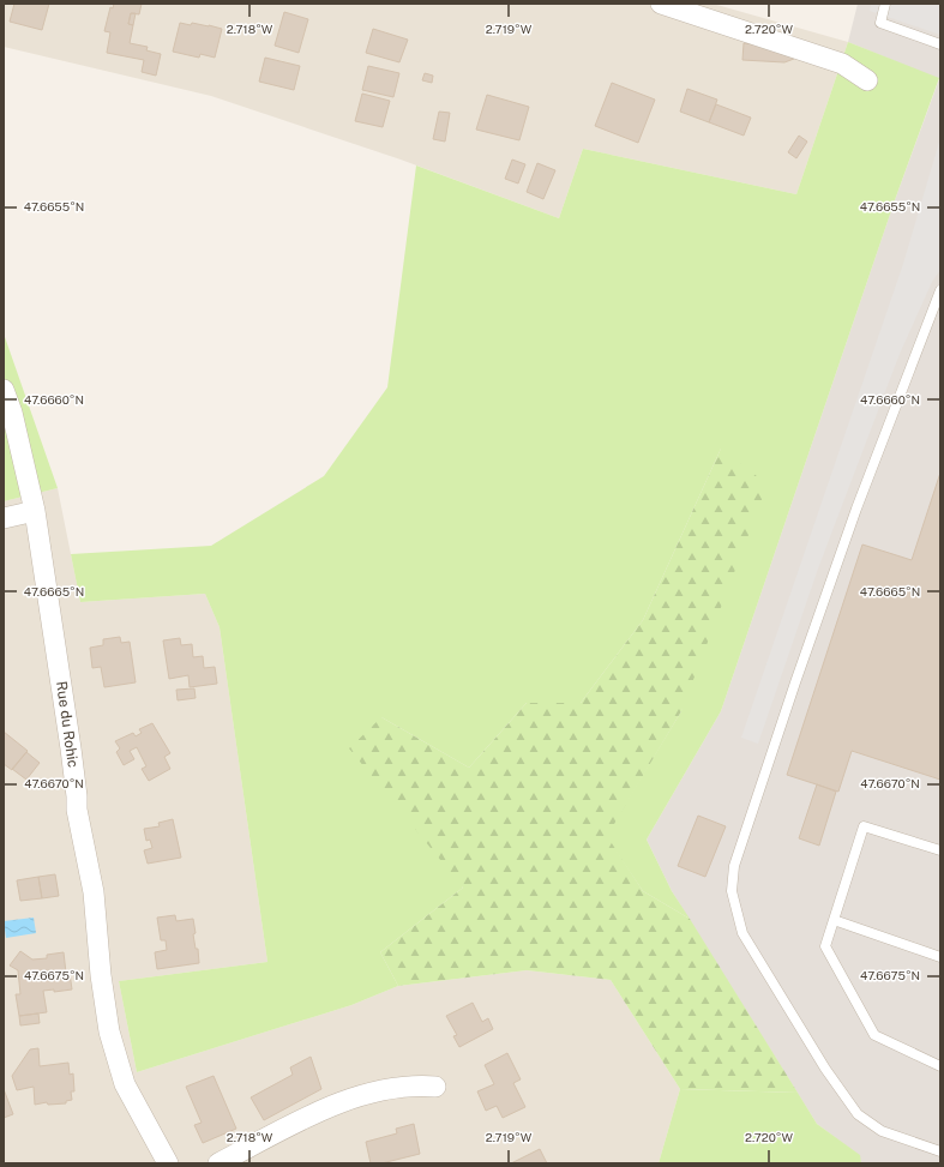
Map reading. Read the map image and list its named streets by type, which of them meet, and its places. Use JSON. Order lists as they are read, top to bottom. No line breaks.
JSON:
{"streets":{"street":["Rue du Rohic"]},"coordinates":["2.718°W","2.719°W","2.720°W","47.6655°N","47.6660°N","47.6665°N","47.6670°N","47.6675°N"]}
